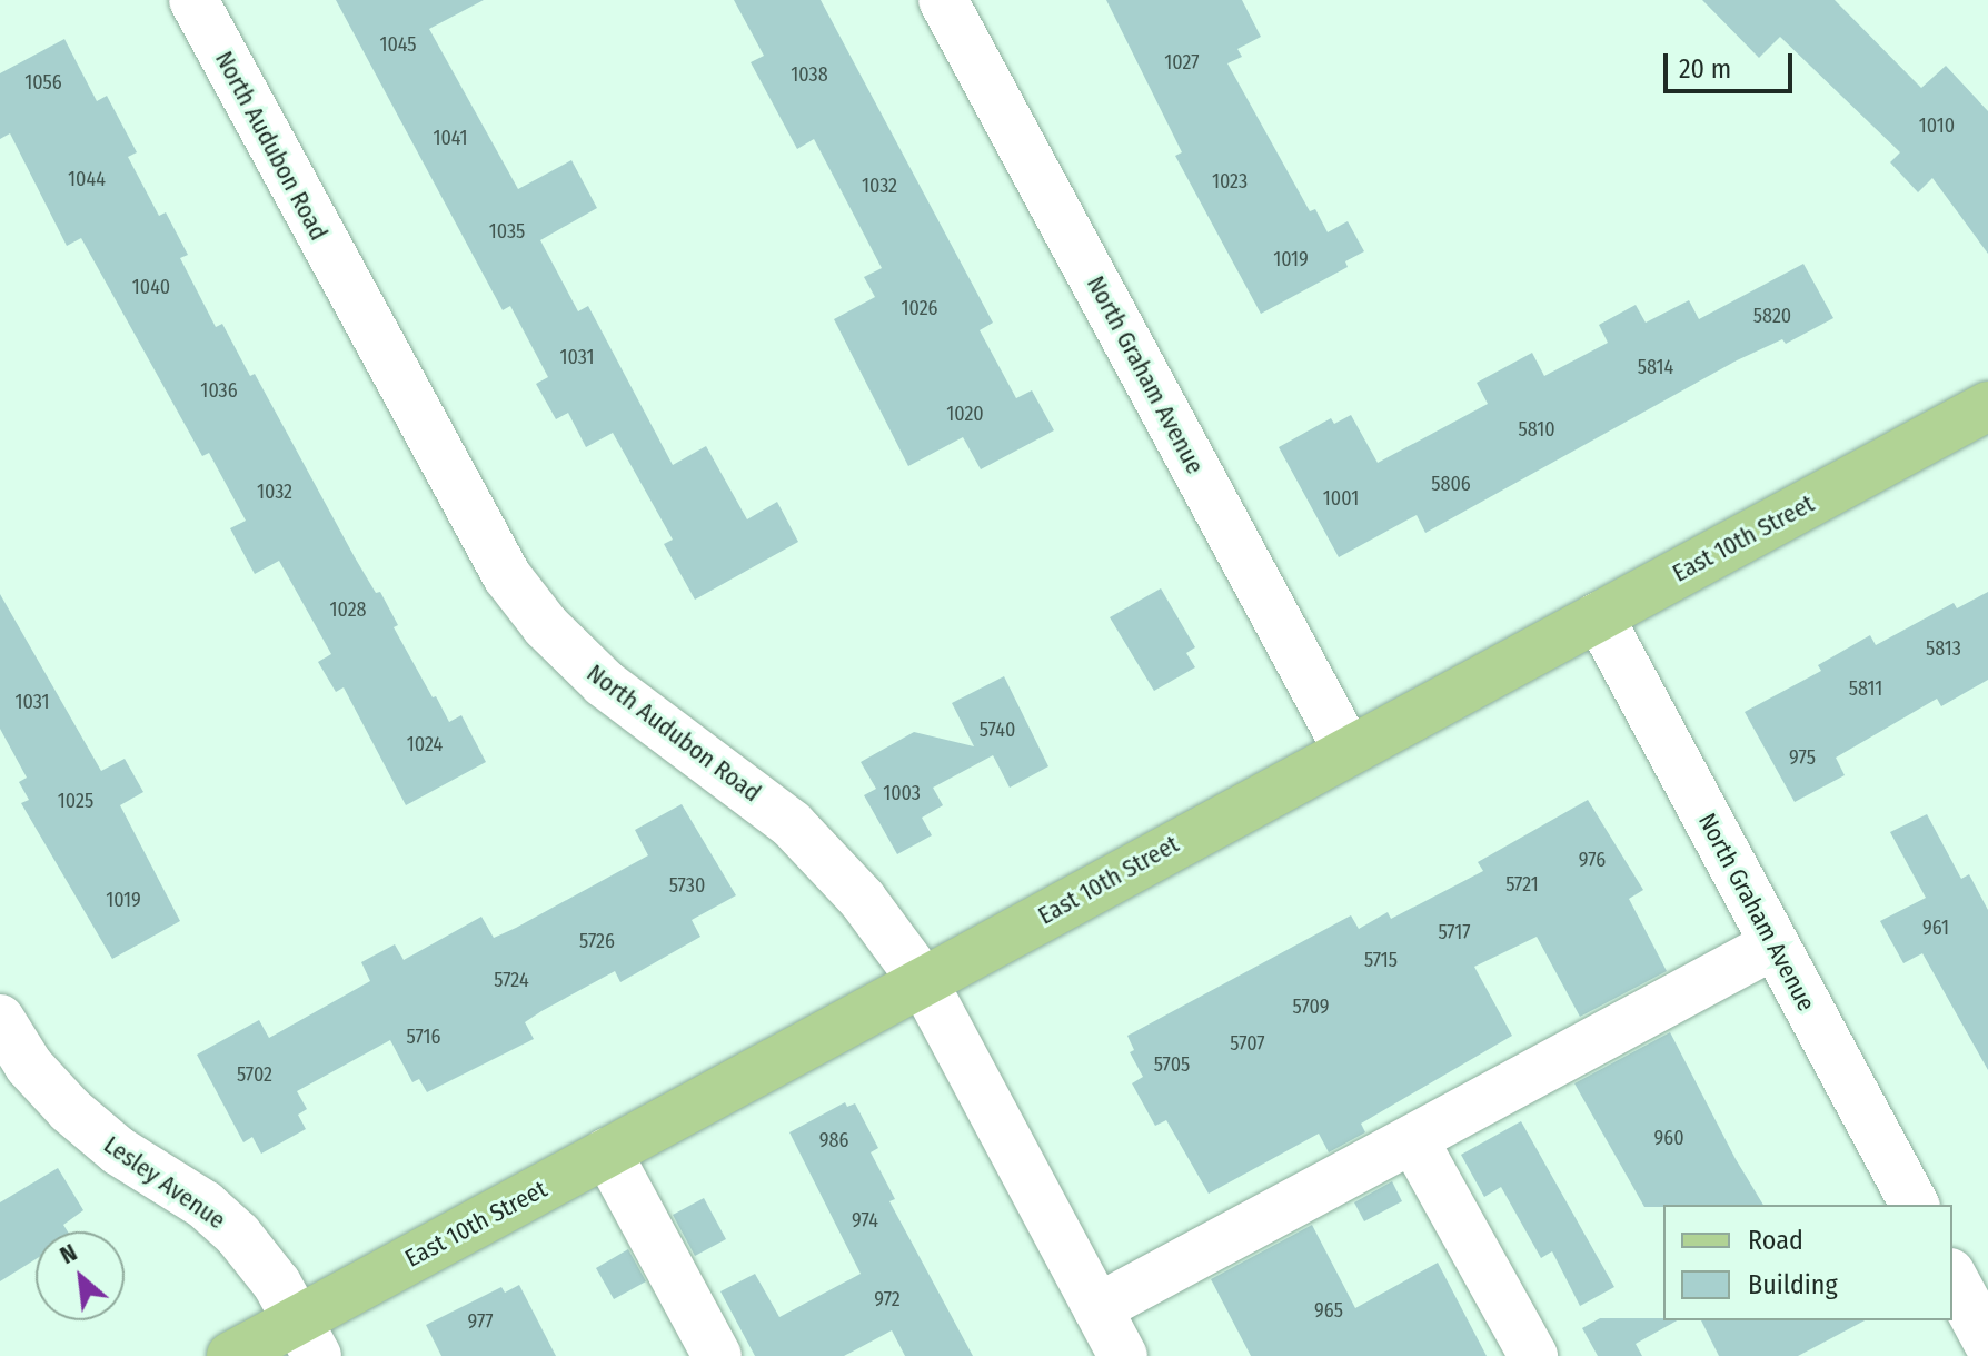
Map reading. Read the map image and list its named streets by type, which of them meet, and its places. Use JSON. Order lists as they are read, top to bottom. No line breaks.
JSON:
{"streets":{"main road":["East 10th Street"],"street":["North Audubon Road","North Graham Avenue","Lesley Avenue"]},"crossings":[["North Audubon Road","East 10th Street"],["North Graham Avenue","East 10th Street"],["East 10th Street","Lesley Avenue"]],"house_numbers":["1045","1027","1038","1056","1010","1041","1044","1023","1032","1035","1019","1040","1026","5820","1031","5814","1036","1020","5810","5806","1032","1001","1028","5813","5811","1031","5740","1024","975","1003","1025","976","5721","5730","1019","961","5717","5726","5715","5724","5709","5716","5707","5705","5702","960","986","974","972","965","977"],"legend":["Road","Building"],"scale_bar":"20 m","north":"top left"}
